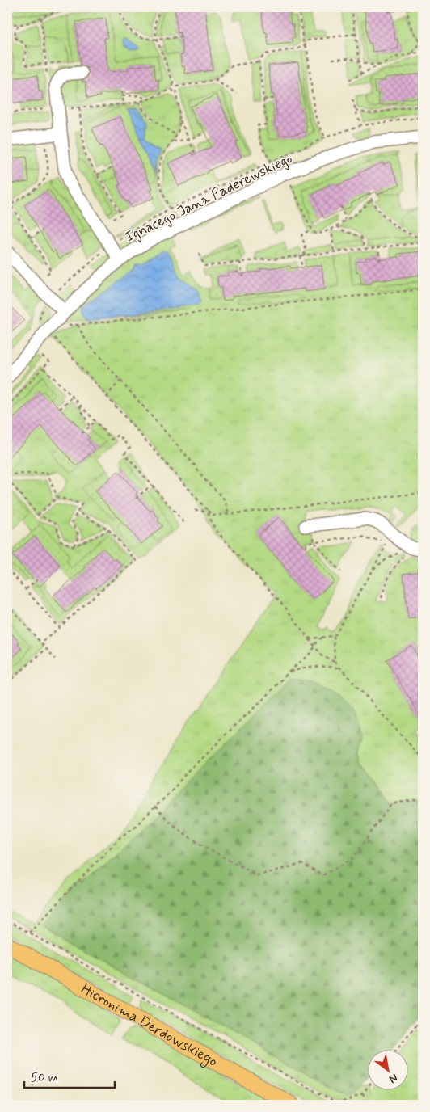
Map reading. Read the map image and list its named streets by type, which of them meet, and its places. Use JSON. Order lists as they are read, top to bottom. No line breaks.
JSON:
{"streets":{"main road":["Hieronima Derdowskiego"],"street":["Ignacego Jana Paderewskiego"]},"scale_bar":"50 m","north":"bottom right"}
